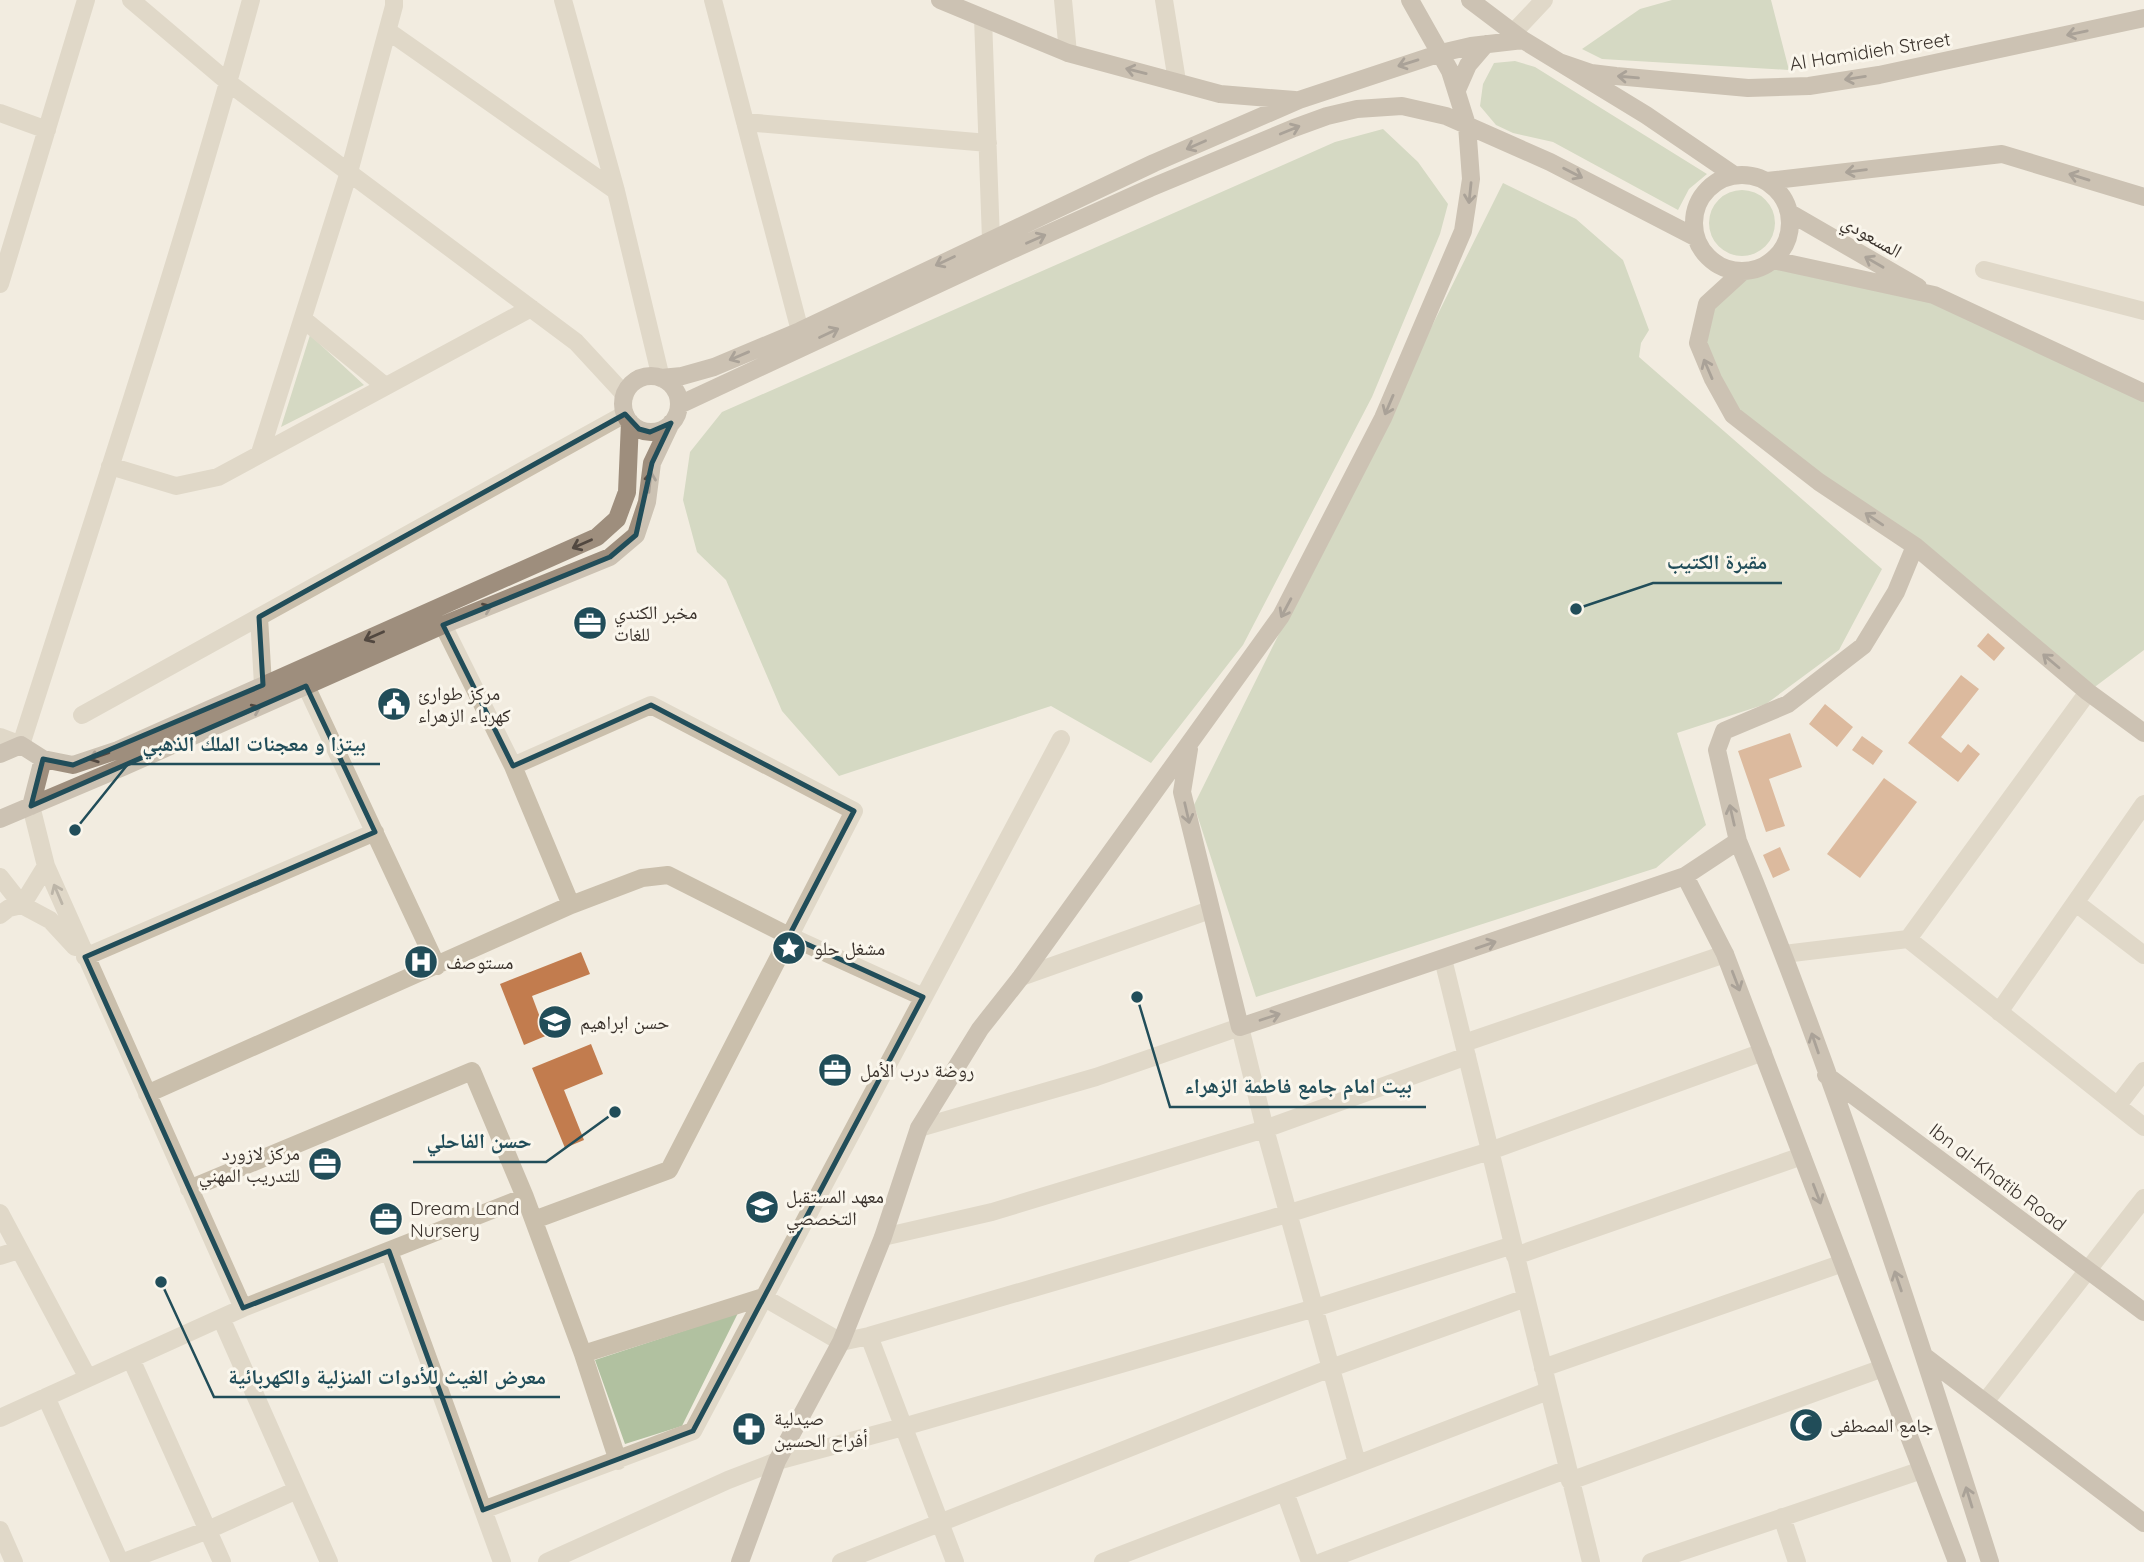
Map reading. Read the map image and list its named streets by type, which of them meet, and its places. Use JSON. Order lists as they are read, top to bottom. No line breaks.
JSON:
{"streets":{"main road":["Al Hamidieh Street","المسعودي","Ibn al-Khatib Road"]},"places":{"other":["مقبرة الكتيب","بيتزا و معجنات الملك الذهبي","بيت امام جامع فاطمة الزهراء","حسن الفاحلي","معرض الغيث للأدوات المنزلية والكهربائية"],"office":["مخبر الكندي للغات","روضة درب الأمل","مركز لازورد للتدريب المهني","Dream Land Nursery"],"public building":["مركز طوارئ كهرباء الزهراء"],"place":["مشغل حلو"],"hospital":["مستوصف"],"school or university":["حسن ابراهيم","معهد المستقبل التخصصي"],"mosque":["جامع المصطفى"],"pharmacy":["صيدلية أفراح الحسين"]}}
